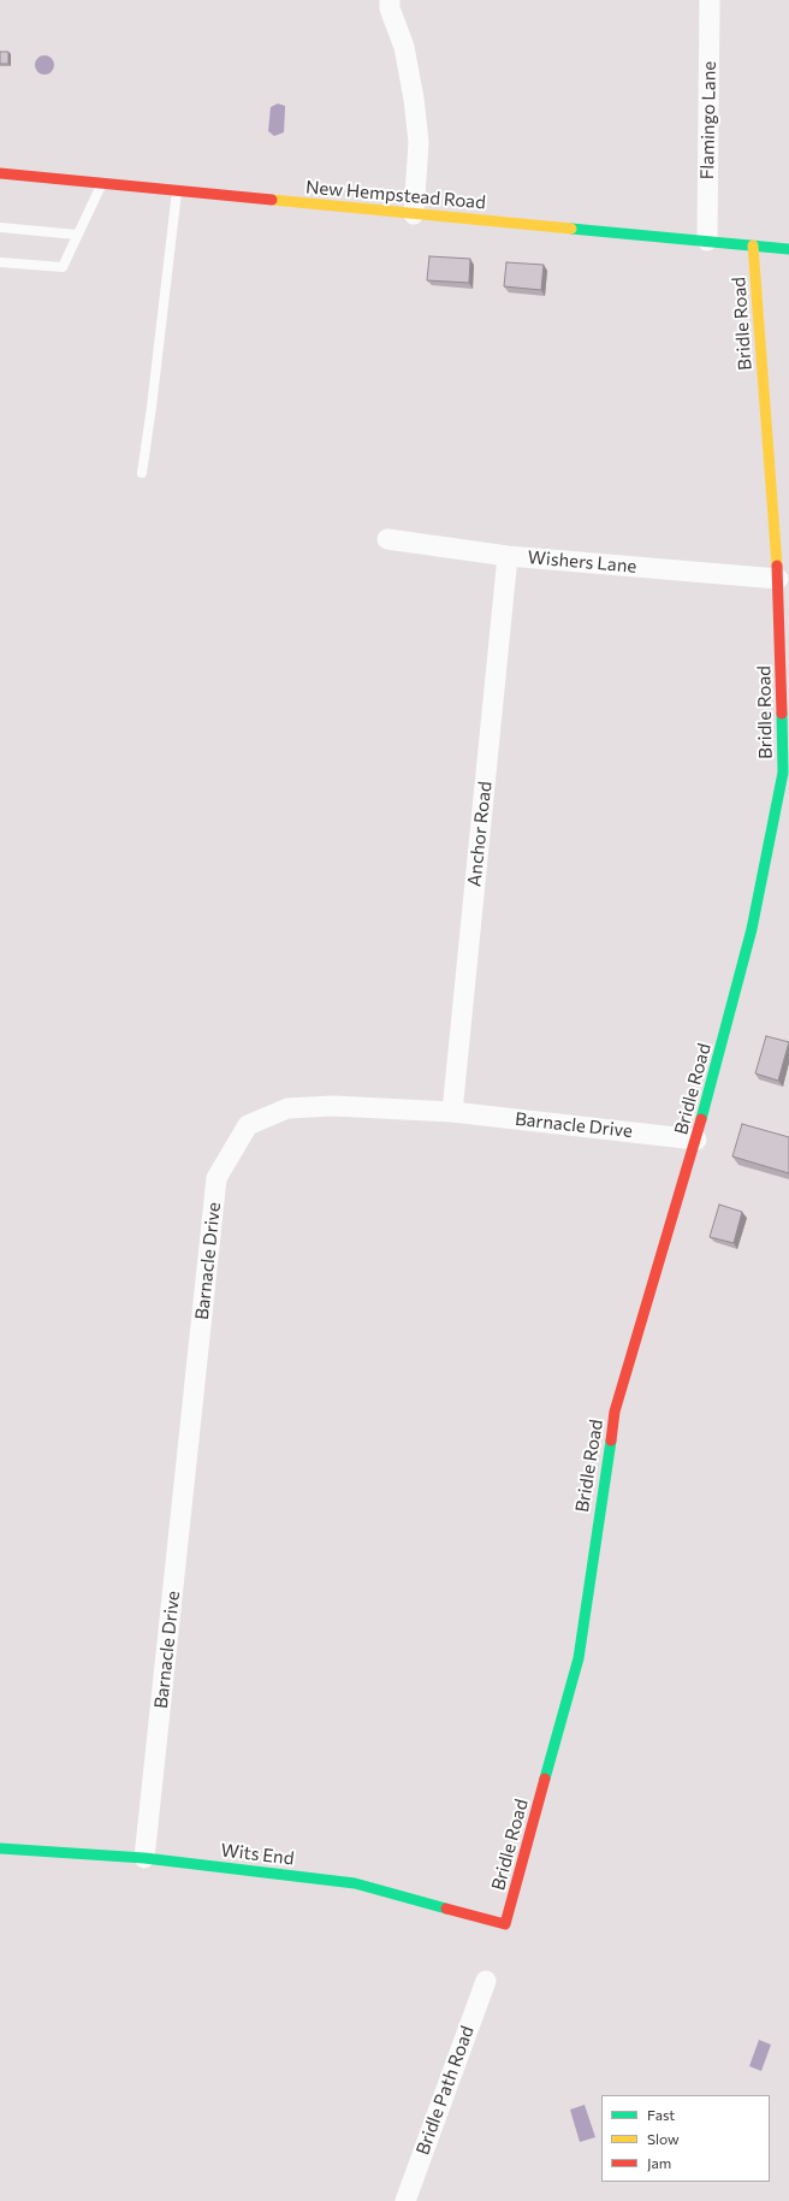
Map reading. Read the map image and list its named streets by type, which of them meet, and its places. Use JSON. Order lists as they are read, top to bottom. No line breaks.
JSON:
{"streets":{"street":["Flamingo Lane","New Hempstead Road","Bridle Road","Wishers Lane","Anchor Road","Barnacle Drive","Wits End","Bridle Path Road"]},"crossings":[["Flamingo Lane","New Hempstead Road"],["New Hempstead Road","Bridle Road"],["Bridle Road","Wishers Lane"],["Bridle Road","Barnacle Drive"],["Bridle Road","Wits End"],["Wishers Lane","Anchor Road"],["Anchor Road","Barnacle Drive"],["Barnacle Drive","Wits End"]],"legend":["Fast","Slow","Jam"]}
